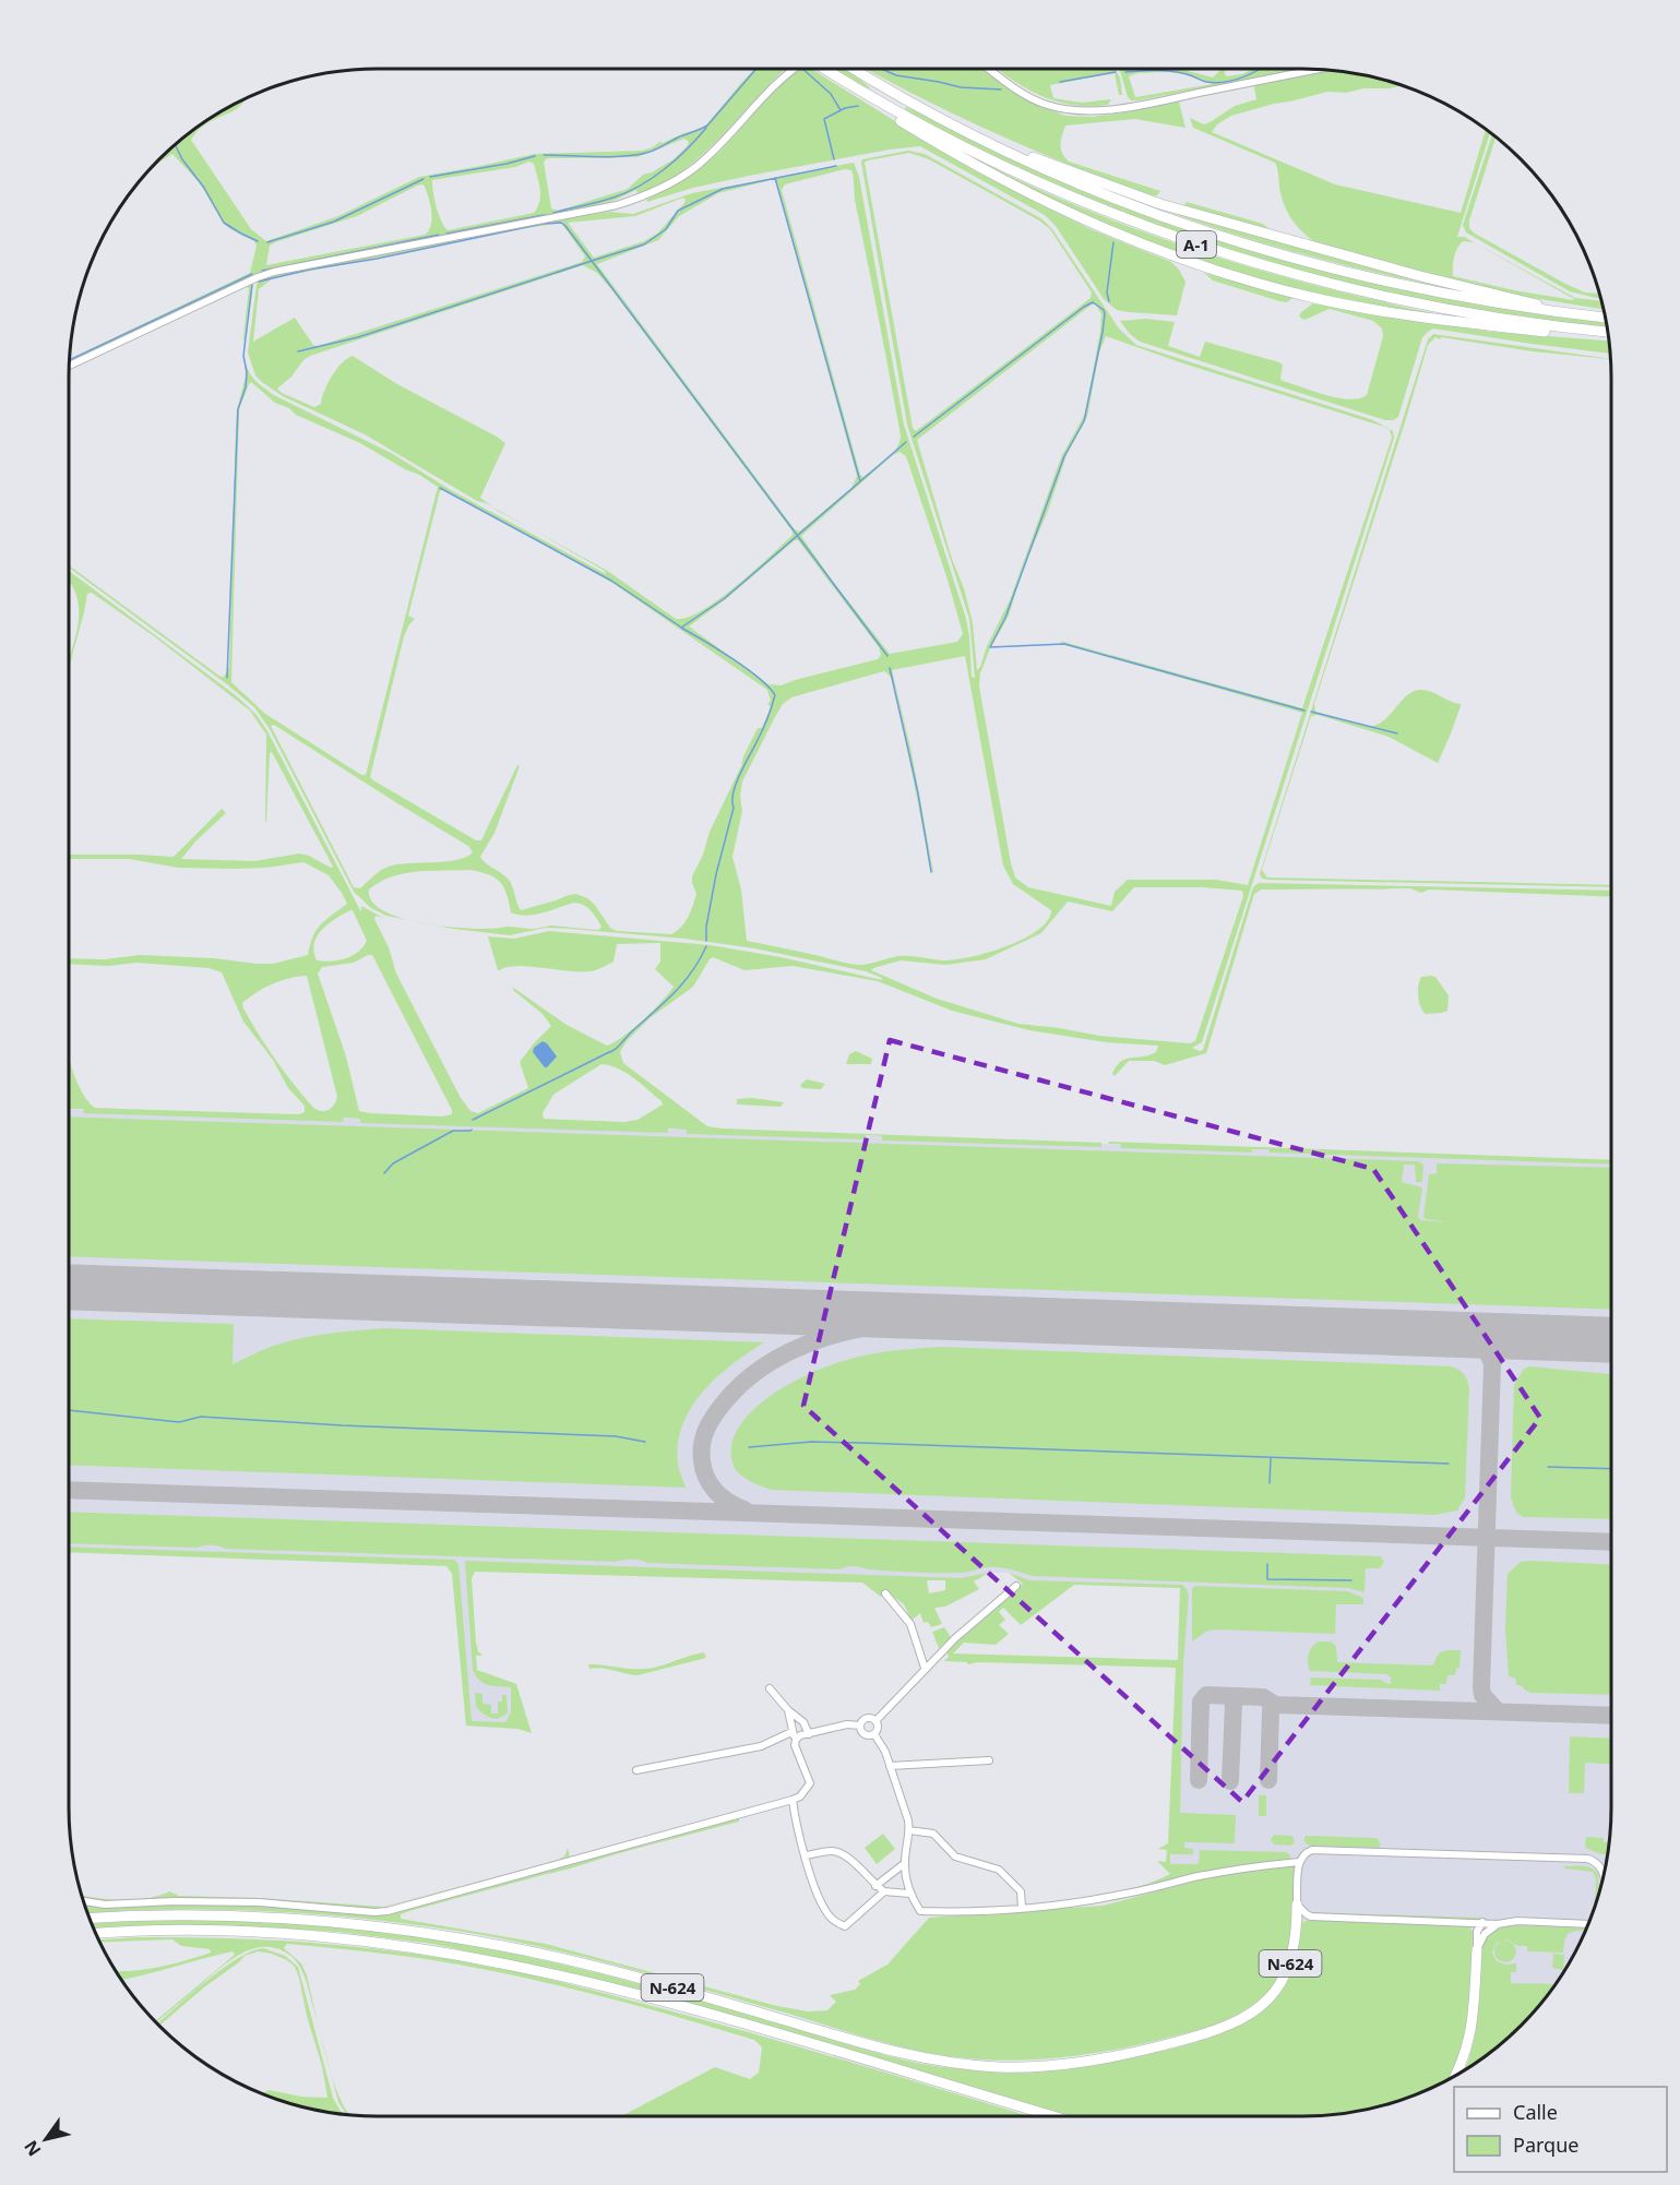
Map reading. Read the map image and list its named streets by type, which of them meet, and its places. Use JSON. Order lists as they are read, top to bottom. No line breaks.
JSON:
{"streets":{"highway":["A-1","N-624"]},"legend":["Calle","Parque"],"north":"bottom left"}
